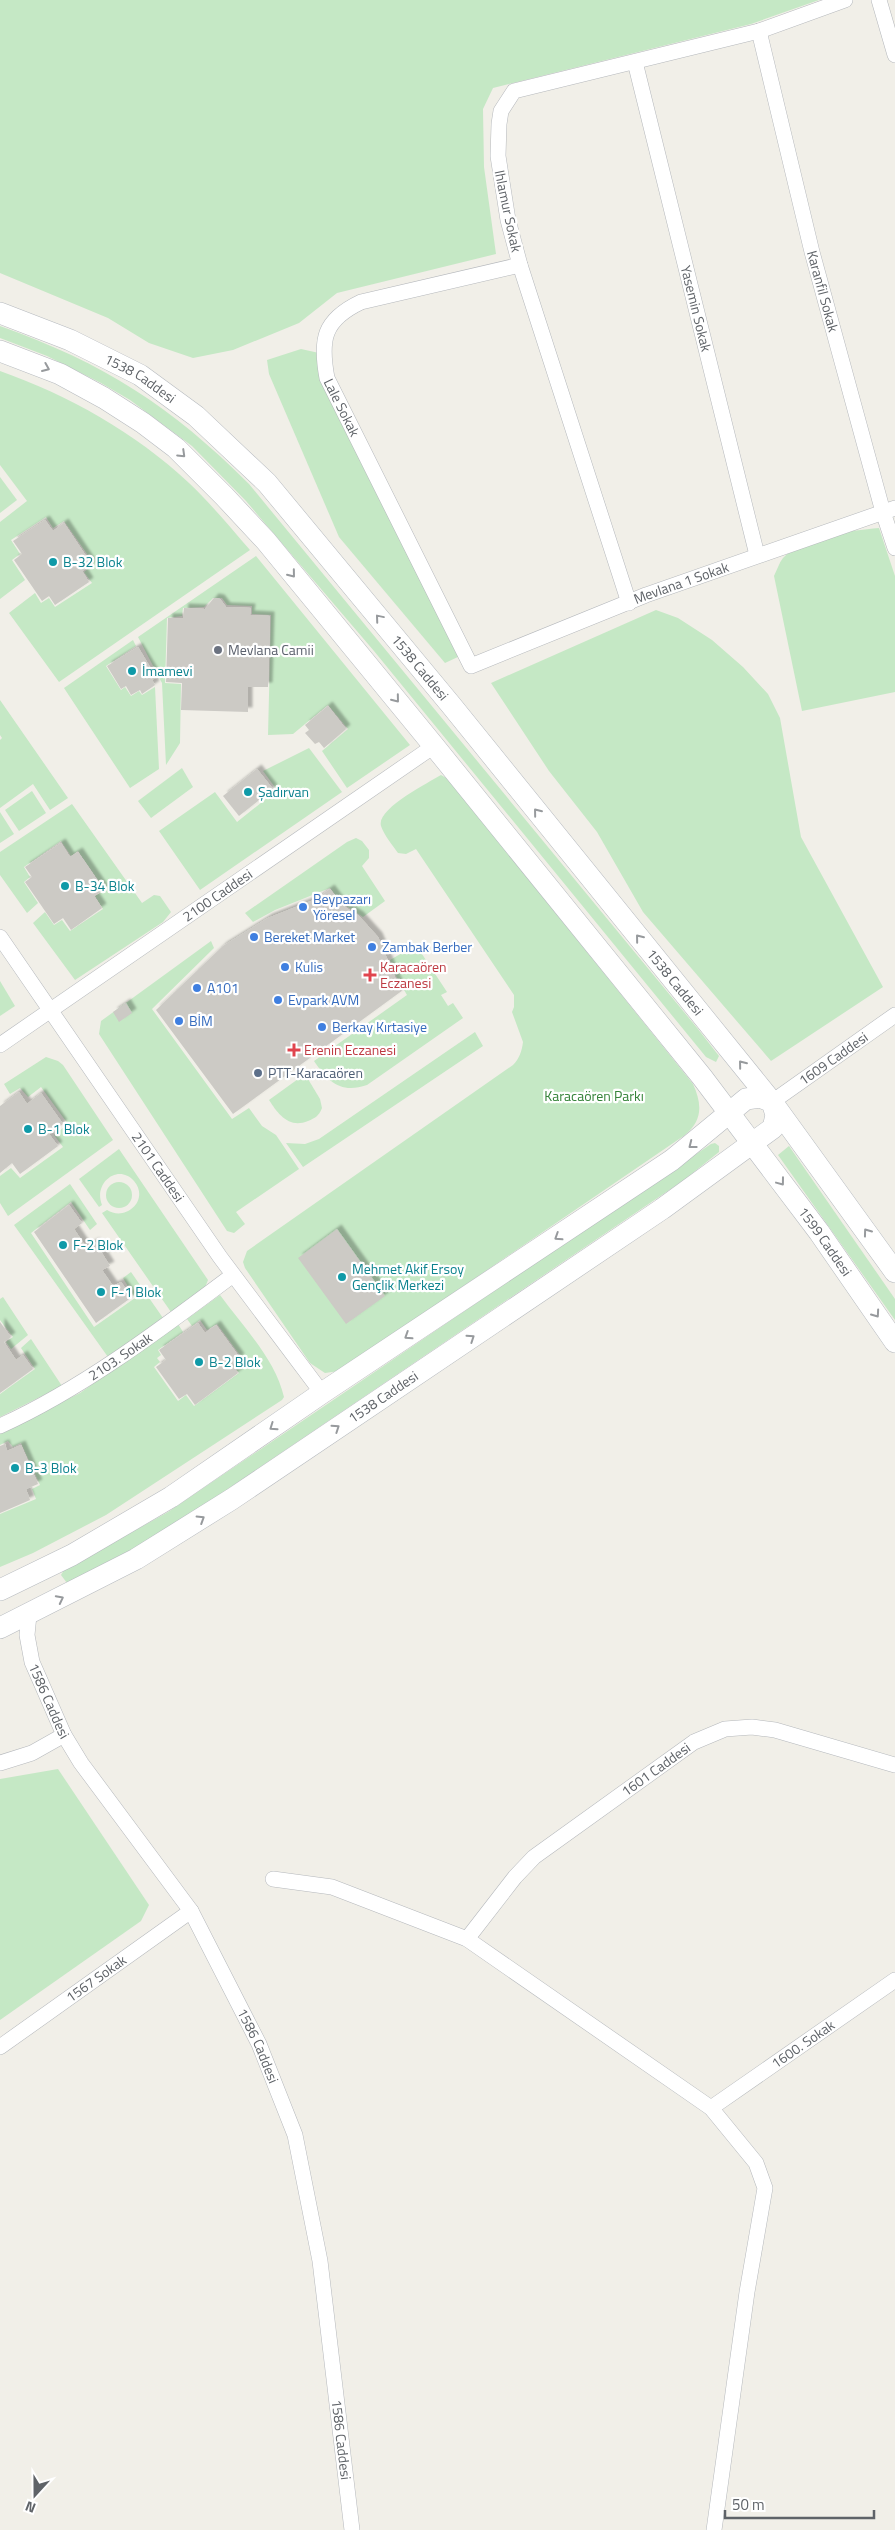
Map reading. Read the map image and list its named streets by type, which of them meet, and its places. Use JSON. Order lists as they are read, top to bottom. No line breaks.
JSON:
{"streets":{"main road":["1538 Caddesi","1599 Caddesi"],"street":["Ihlamur Sokak","Karanfil Sokak","Yasemin Sokak","Lale Sokak","Mevlana 1 Sokak","2100 Caddesi","1609 Caddesi","2101 Caddesi","2103. Sokak","1586 Caddesi","1601 Caddesi","1567 Sokak","1600. Sokak"]},"crossings":[["Ihlamur Sokak","Karanfil Sokak"],["Ihlamur Sokak","Yasemin Sokak"],["Ihlamur Sokak","Lale Sokak"],["Ihlamur Sokak","Mevlana 1 Sokak"],["Karanfil Sokak","Mevlana 1 Sokak"],["Yasemin Sokak","Mevlana 1 Sokak"],["1538 Caddesi","1609 Caddesi"],["1538 Caddesi","1599 Caddesi"],["1538 Caddesi","1586 Caddesi"],["Lale Sokak","Mevlana 1 Sokak"],["2100 Caddesi","2101 Caddesi"],["1609 Caddesi","1599 Caddesi"],["2101 Caddesi","2103. Sokak"],["1586 Caddesi","1567 Sokak"]],"parks":["Karacaören Parkı"],"places":{"other":["B-32 Blok","Mevlana Camii","İmamevi","Şadırvan","B-34 Blok","Beypazarı Yöresel","Bereket Market","Zambak Berber","Kulis","A101","Evpark AVM","BİM","Berkay Kırtasiye","PTT-Karacaören","B-1 Blok","F-2 Blok","Mehmet Akif Ersoy Gençlik Merkezi","F-1 Blok","B-2 Blok","B-3 Blok"],"health":["Karacaören Eczanesi","Erenin Eczanesi"]},"scale_bar":"50 m","north":"bottom"}
